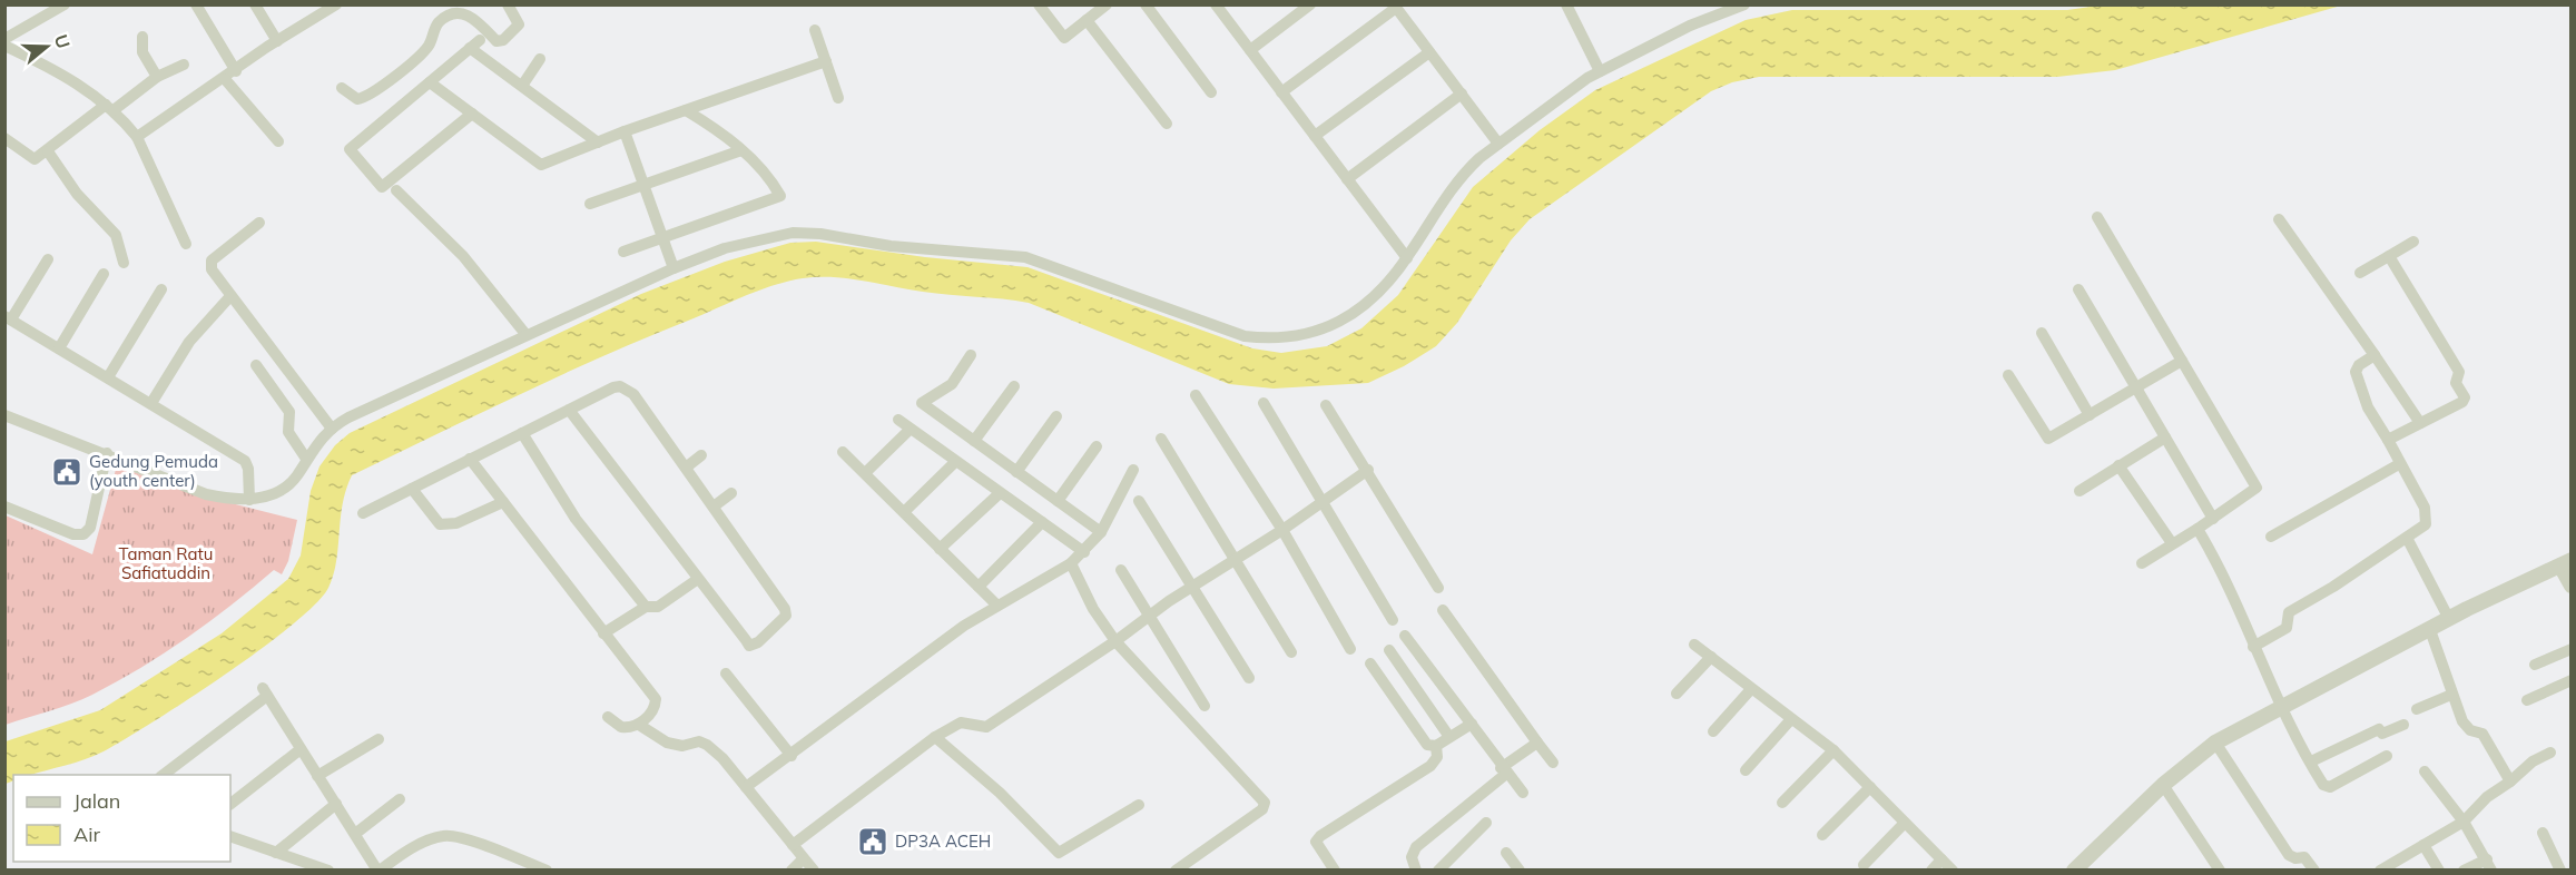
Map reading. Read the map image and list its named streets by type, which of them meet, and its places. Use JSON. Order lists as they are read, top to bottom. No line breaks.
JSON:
{"parks":["Taman Ratu Safiatuddin"],"places":{"public building":["Gedung Pemuda (youth center)","DP3A ACEH"]},"legend":["Jalan","Air"],"north":"right"}
